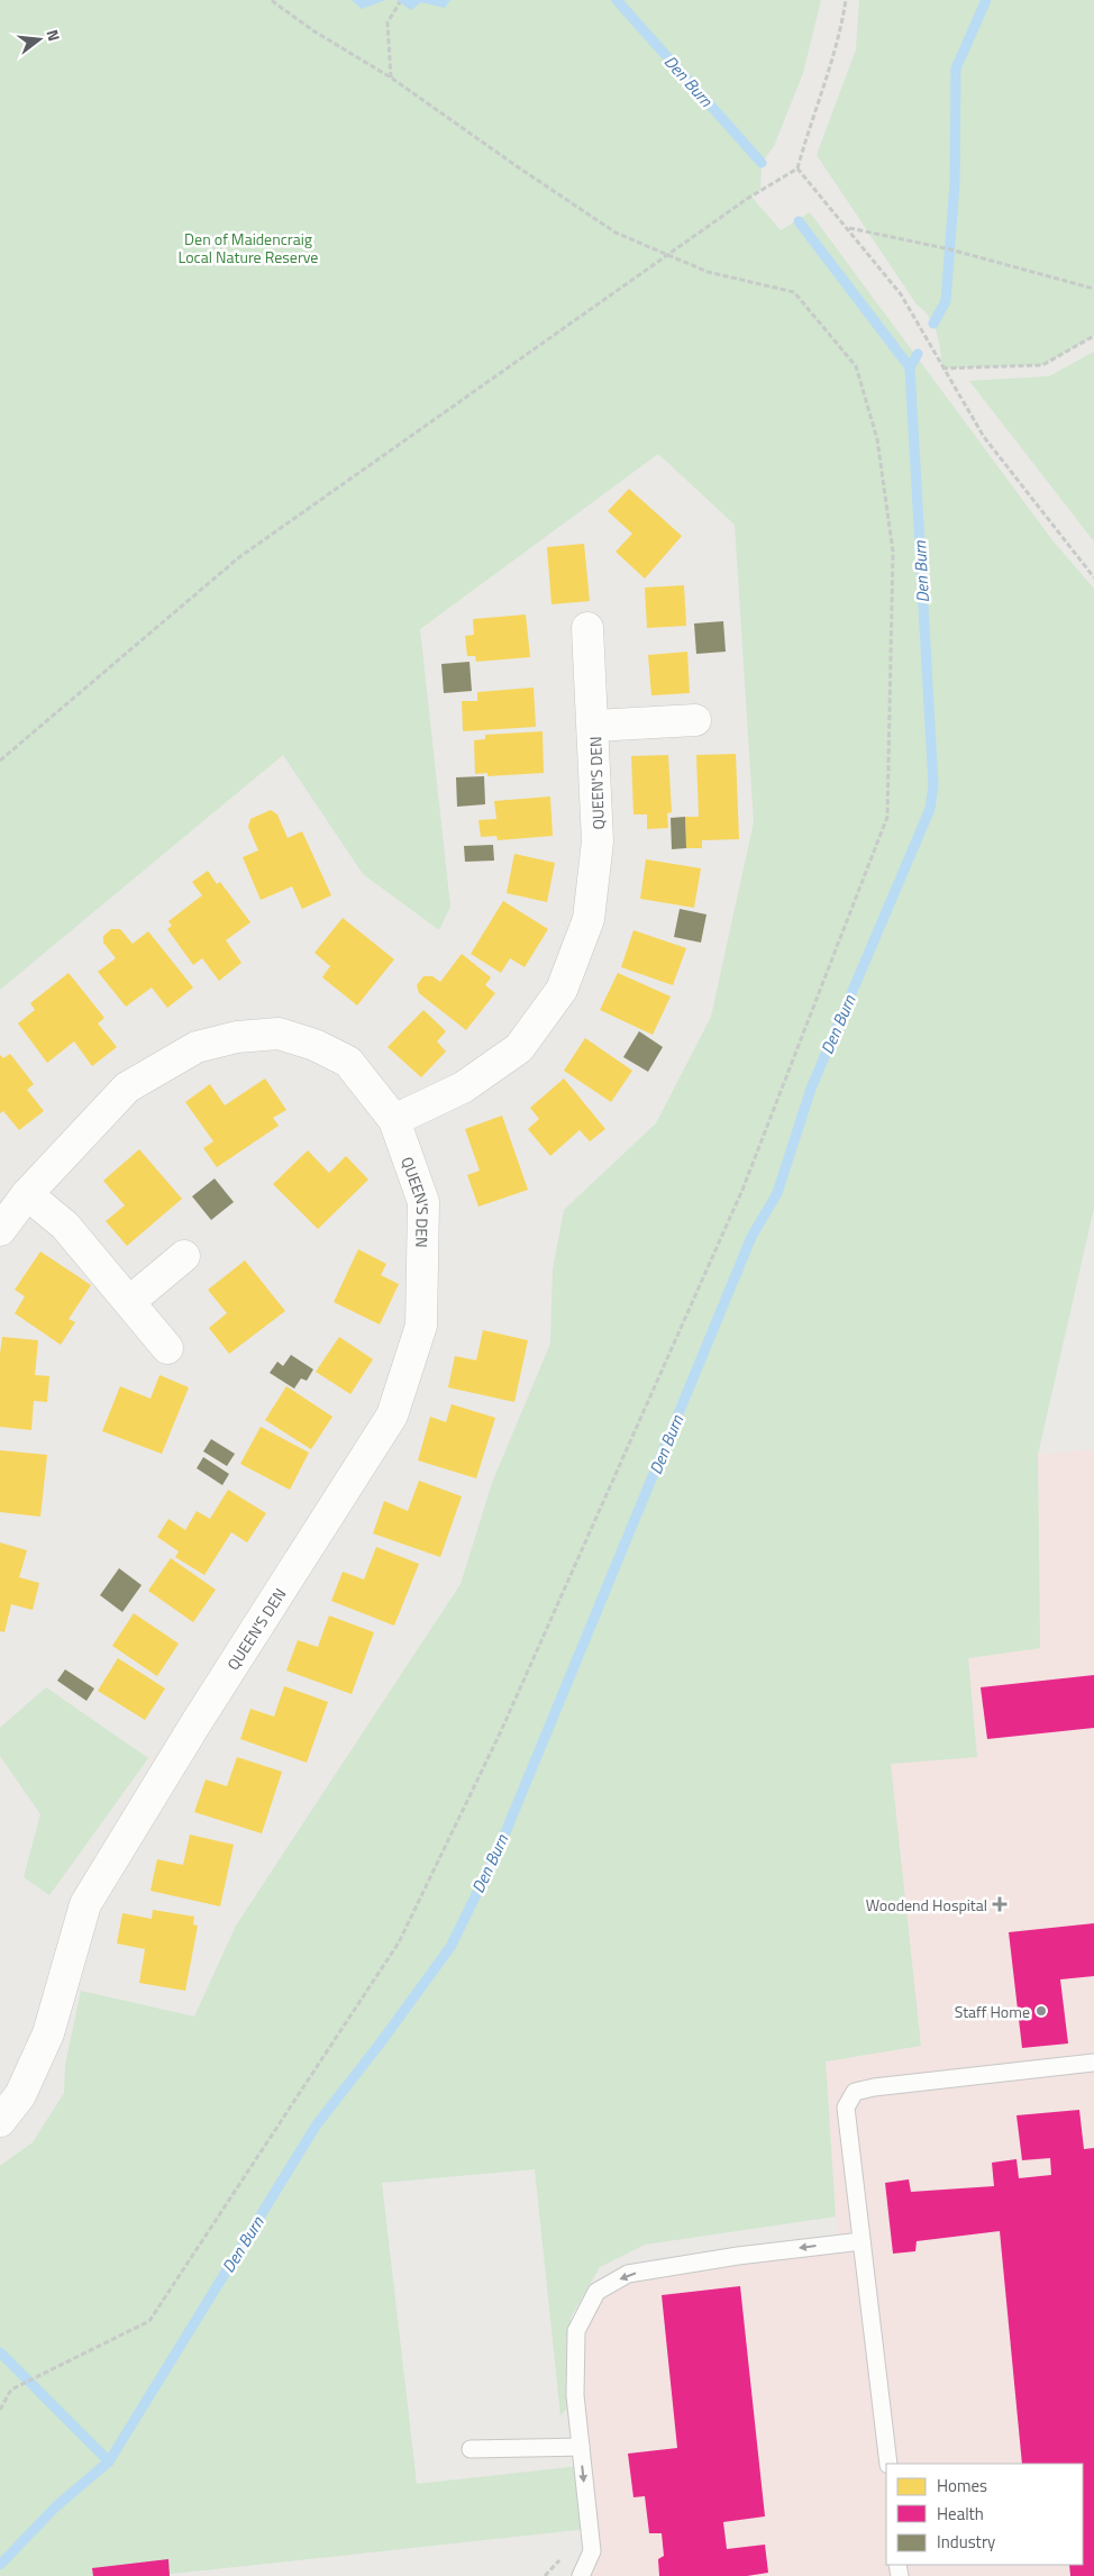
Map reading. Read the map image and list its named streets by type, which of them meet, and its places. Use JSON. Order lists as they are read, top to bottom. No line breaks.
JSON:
{"streets":{"street":["QUEEN'S DEN"]},"water":["Den Burn"],"parks":["Den of Maidencraig Local Nature Reserve"],"places":{"health":["Woodend Hospital"],"other":["Staff Home"]},"legend":["Homes","Health","Industry"],"north":"right"}
